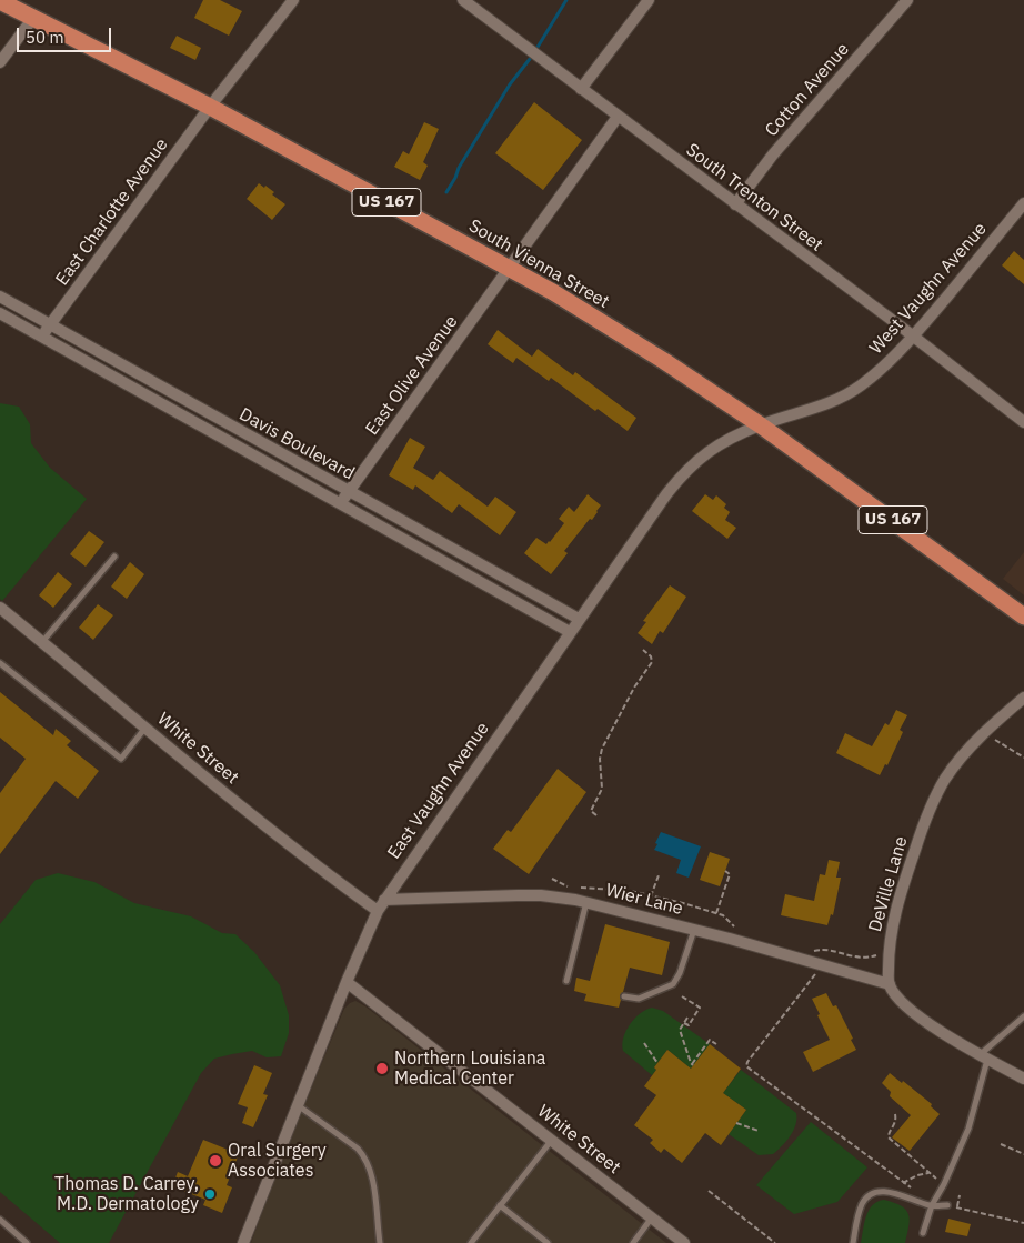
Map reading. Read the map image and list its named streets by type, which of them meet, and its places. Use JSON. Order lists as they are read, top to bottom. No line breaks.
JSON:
{"streets":{"highway":["US 167","South Vienna Street"],"street":["Cotton Avenue","South Trenton Street","East Charlotte Avenue","West Vaughn Avenue","East Olive Avenue","Davis Boulevard","White Street","East Vaughn Avenue","DeVille Lane","Wier Lane"]},"crossings":[["Cotton Avenue","South Trenton Street"],["South Trenton Street","West Vaughn Avenue"],["South Trenton Street","East Olive Avenue"],["East Charlotte Avenue","South Vienna Street"],["East Charlotte Avenue","Davis Boulevard"],["South Vienna Street","West Vaughn Avenue"],["South Vienna Street","East Olive Avenue"],["South Vienna Street","East Vaughn Avenue"],["West Vaughn Avenue","East Vaughn Avenue"],["East Olive Avenue","Davis Boulevard"],["Davis Boulevard","East Vaughn Avenue"],["White Street","East Vaughn Avenue"],["East Vaughn Avenue","Wier Lane"],["DeVille Lane","Wier Lane"]],"places":["Northern Louisiana Medical Center","Oral Surgery Associates","Thomas D. Carrey, M.D. Dermatology"],"scale_bar":"50 m"}
